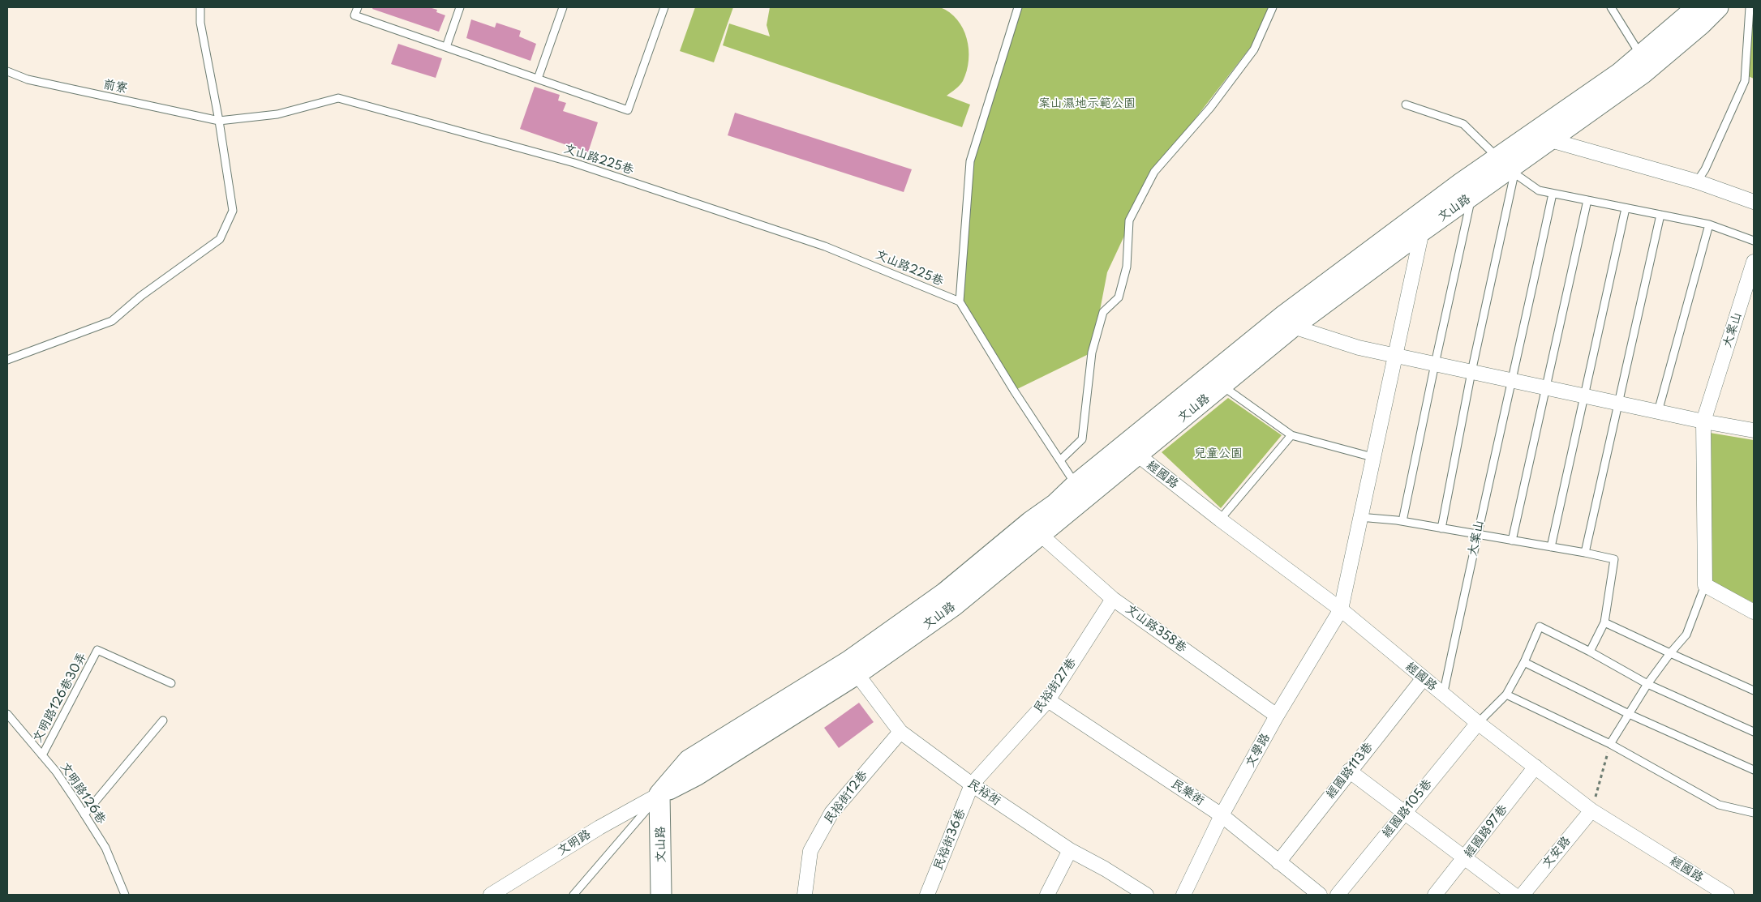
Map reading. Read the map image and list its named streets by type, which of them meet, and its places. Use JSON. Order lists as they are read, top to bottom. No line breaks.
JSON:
{"streets":{"main road":["文山路"],"street":["大案山","經國路","文山路358巷","民裕街27巷","文學路","經國路113巷","民裕街","民樂街","民裕街12巷","經國路105巷","經國路97巷","民裕街36巷","文明路","文安路"],"lane":["前寮","文山路225巷","文明路126巷30弄","文明路126巷"]},"crossings":[["前寮","文山路225巷"],["文山路","經國路"],["文山路","文山路358巷"],["文山路","民裕街"],["文山路","文明路"],["大案山","經國路"],["經國路","文學路"],["經國路","經國路113巷"],["經國路","經國路105巷"],["經國路","經國路97巷"],["經國路","文安路"],["文山路358巷","民裕街27巷"],["文山路358巷","文學路"],["民裕街27巷","民裕街"],["民裕街27巷","民樂街"],["民裕街27巷","民裕街36巷"],["文明路126巷30弄","文明路126巷"],["文學路","民樂街"],["經國路113巷","民樂街"],["民裕街","民裕街12巷"],["民裕街","民裕街36巷"]],"parks":["案山濕地示範公園","兒童公園"]}
